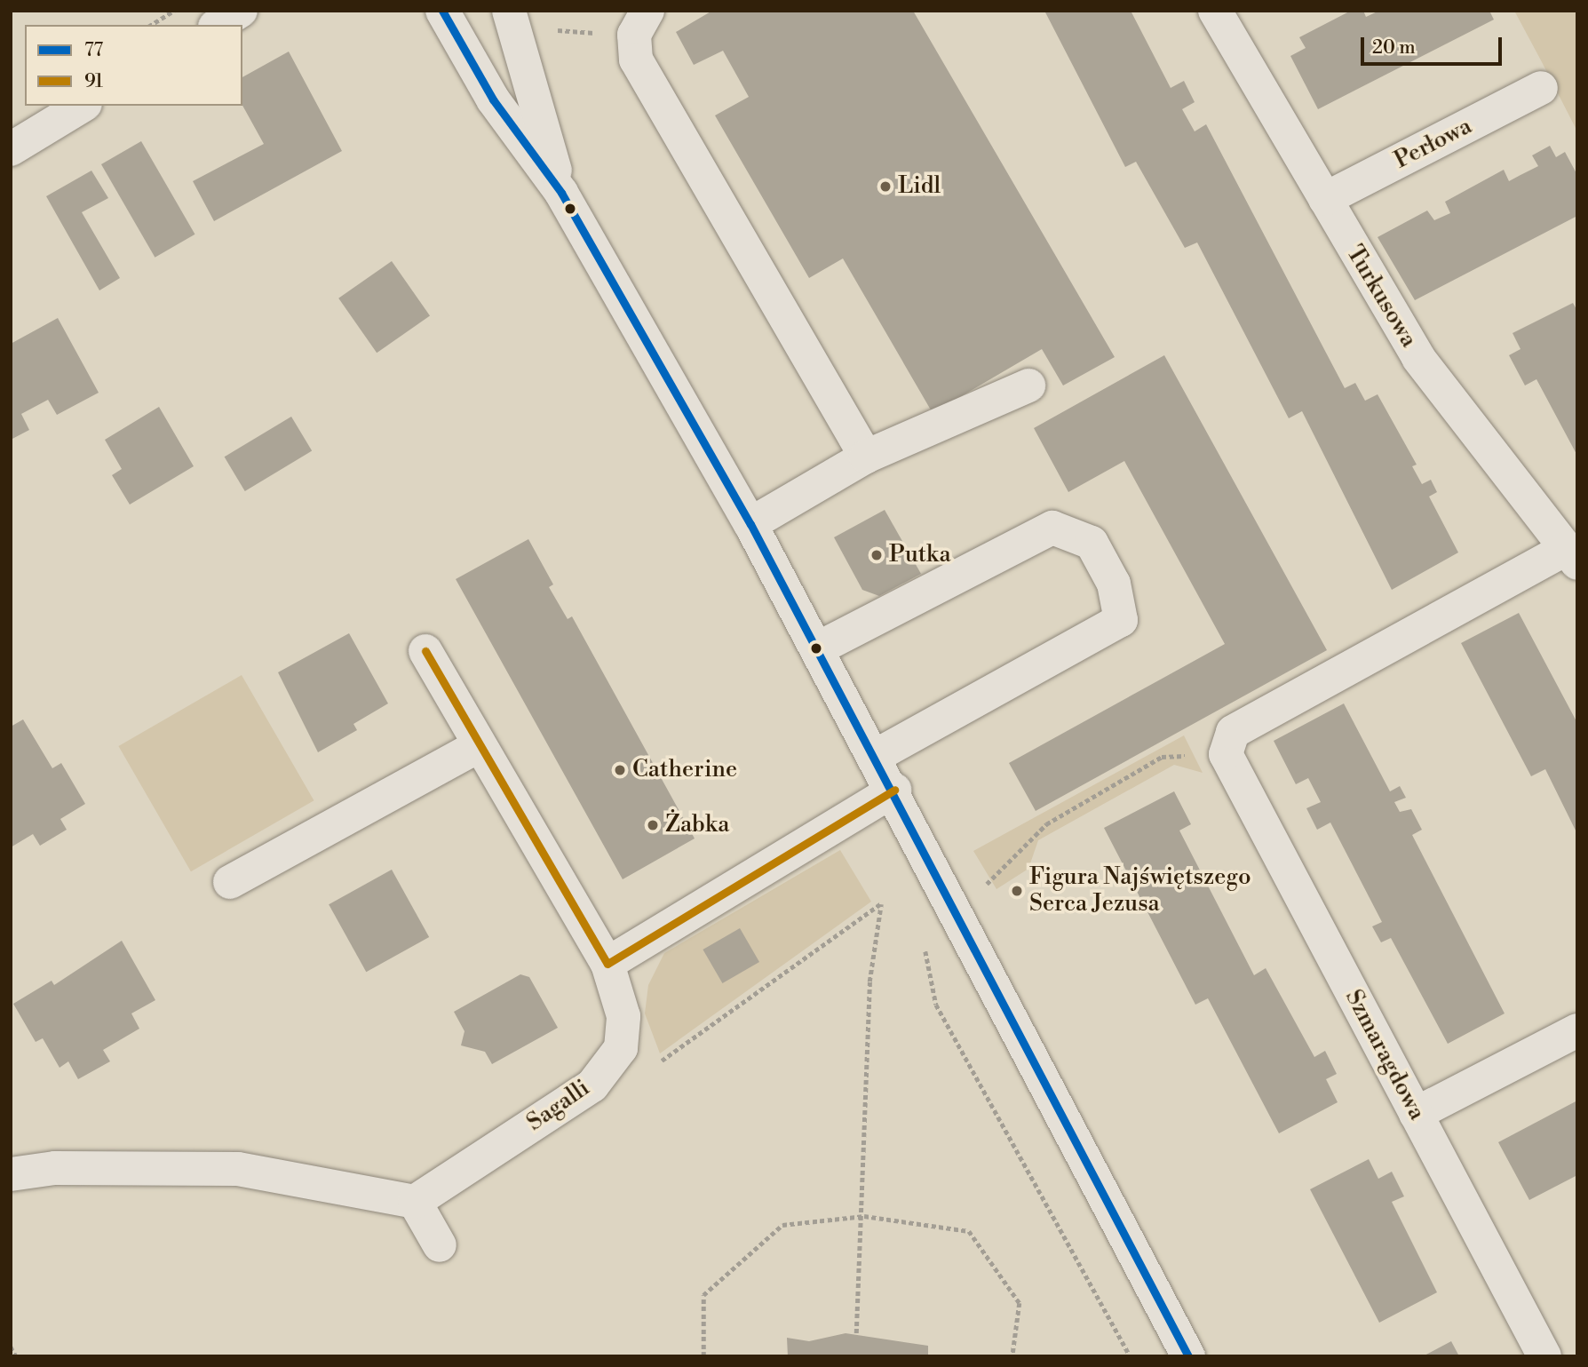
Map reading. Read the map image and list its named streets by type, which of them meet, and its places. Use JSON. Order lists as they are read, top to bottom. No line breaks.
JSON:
{"streets":{"street":["Perłowa","Turkusowa","Szmaragdowa","Sagalli"]},"crossings":[["Perłowa","Turkusowa"]],"places":["Lidl","Putka","Catherine","Żabka","Figura Najświętszego Serca Jezusa"],"lines":["transit line 77","transit line 91"],"legend":["77","91"],"scale_bar":"20 m"}
